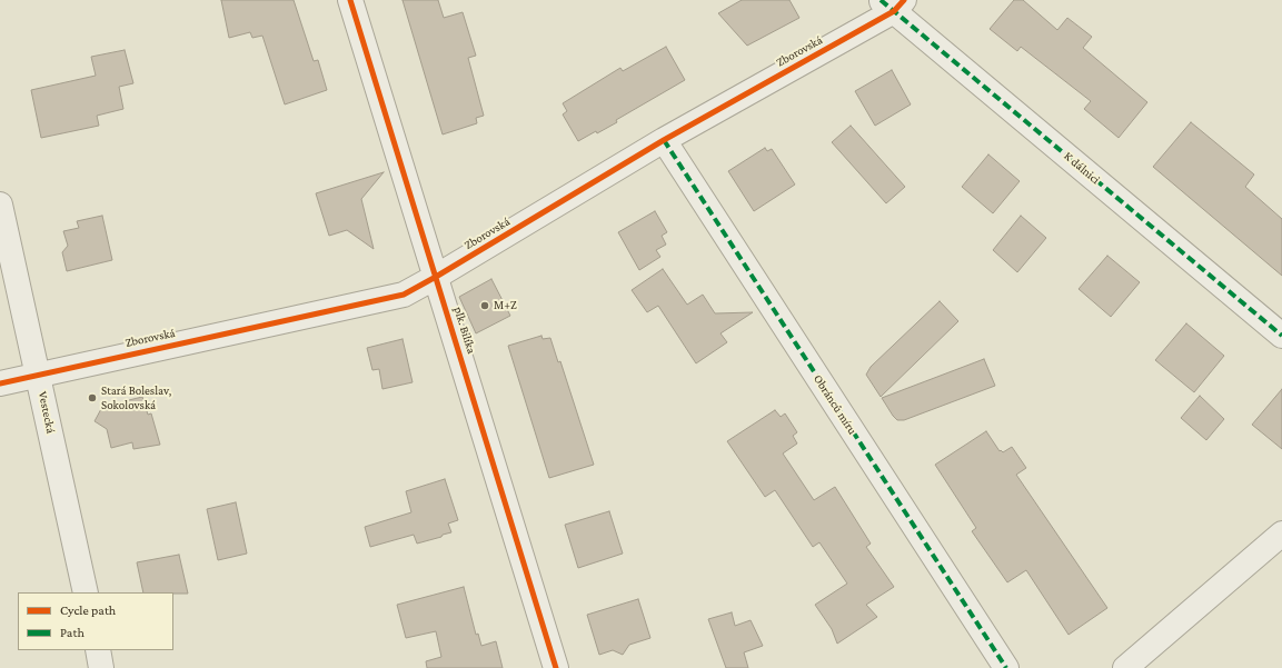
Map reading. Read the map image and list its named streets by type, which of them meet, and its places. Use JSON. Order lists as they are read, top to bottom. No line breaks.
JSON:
{"streets":{"street":["Zborovská","K dálnici","plk. Bilíka","Obránců míru","Vestecká"]},"crossings":[["Zborovská","K dálnici"],["Zborovská","plk. Bilíka"],["Zborovská","Obránců míru"],["Zborovská","Vestecká"]],"places":["M+Z","Stará Boleslav, Sokolovská"],"legend":["Cycle path","Path"]}
